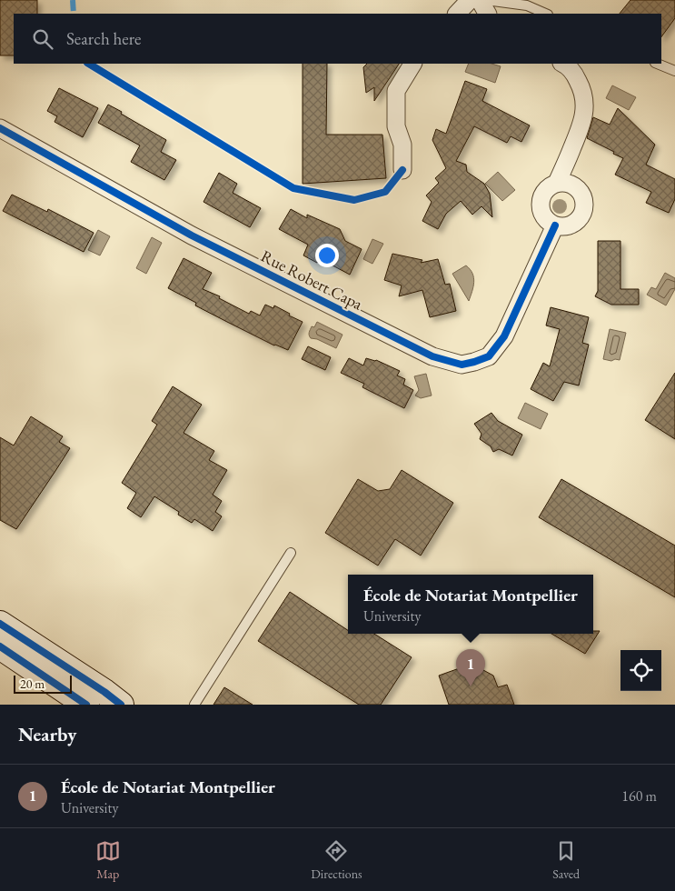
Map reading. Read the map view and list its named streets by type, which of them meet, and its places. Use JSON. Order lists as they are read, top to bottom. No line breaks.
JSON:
{"streets":{"street":["Rue Robert Capa"]},"scale_bar":"20 m","page":{"search":"Search here","popup":["École de Notariat Montpellier","University"],"pins":"1","scale":"20 m","heading":"Nearby","list":[{"mark":"1","name":"École de Notariat Montpellier","note":"University","value":"160 m"}],"nav":["Map","Directions","Saved"]}}
